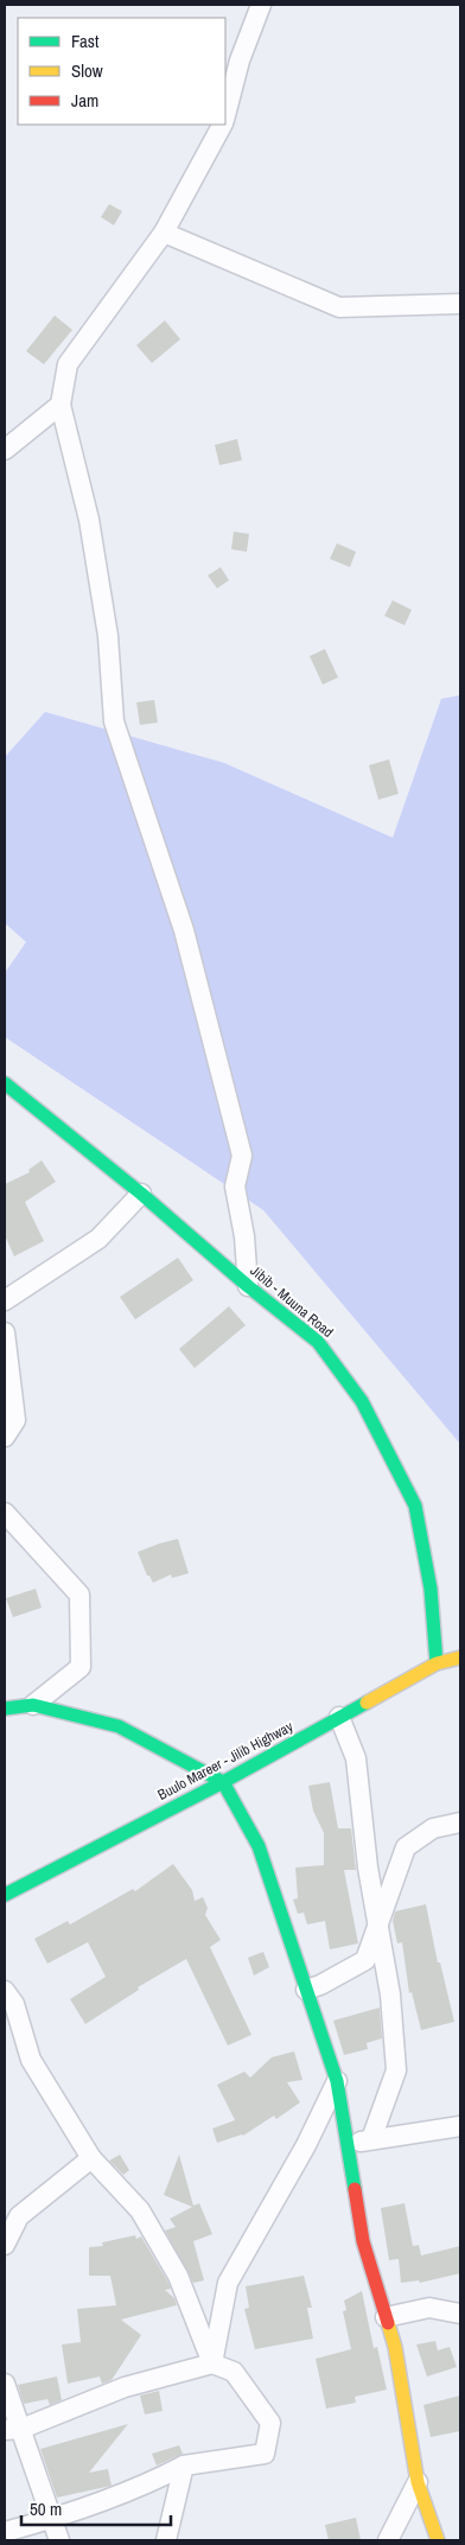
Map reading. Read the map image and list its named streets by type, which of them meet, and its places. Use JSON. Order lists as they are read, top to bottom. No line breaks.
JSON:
{"streets":{"street":["Jibib - Muuna Road","Buulo Mareer - Jilib Highway"]},"crossings":[["Jibib - Muuna Road","Buulo Mareer - Jilib Highway"]],"legend":["Fast","Slow","Jam"],"scale_bar":"50 m"}
